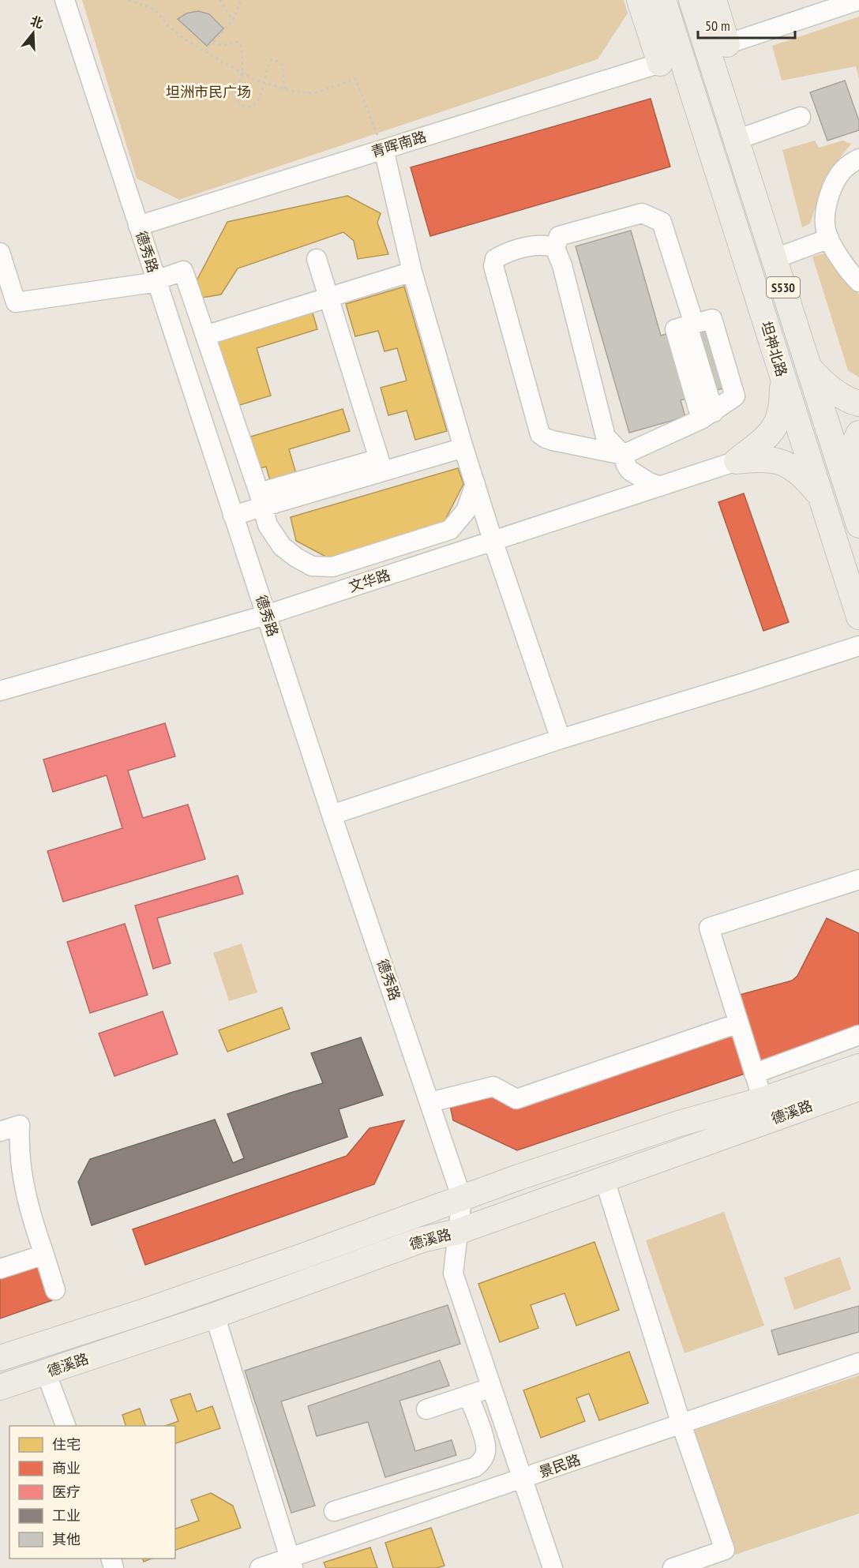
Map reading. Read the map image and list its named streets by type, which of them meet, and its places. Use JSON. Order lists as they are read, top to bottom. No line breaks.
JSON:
{"streets":{"main road":["S530","坦神北路","德溪路"],"street":["青晖南路","德秀路","文华路","景民路"]},"crossings":[["青晖南路","德秀路"],["德秀路","文华路"],["德秀路","德溪路"],["德秀路","景民路"]],"parks":["坦洲市民广场"],"legend":["住宅","商业","医疗","工业","其他"],"scale_bar":"50 m","north":"top"}
